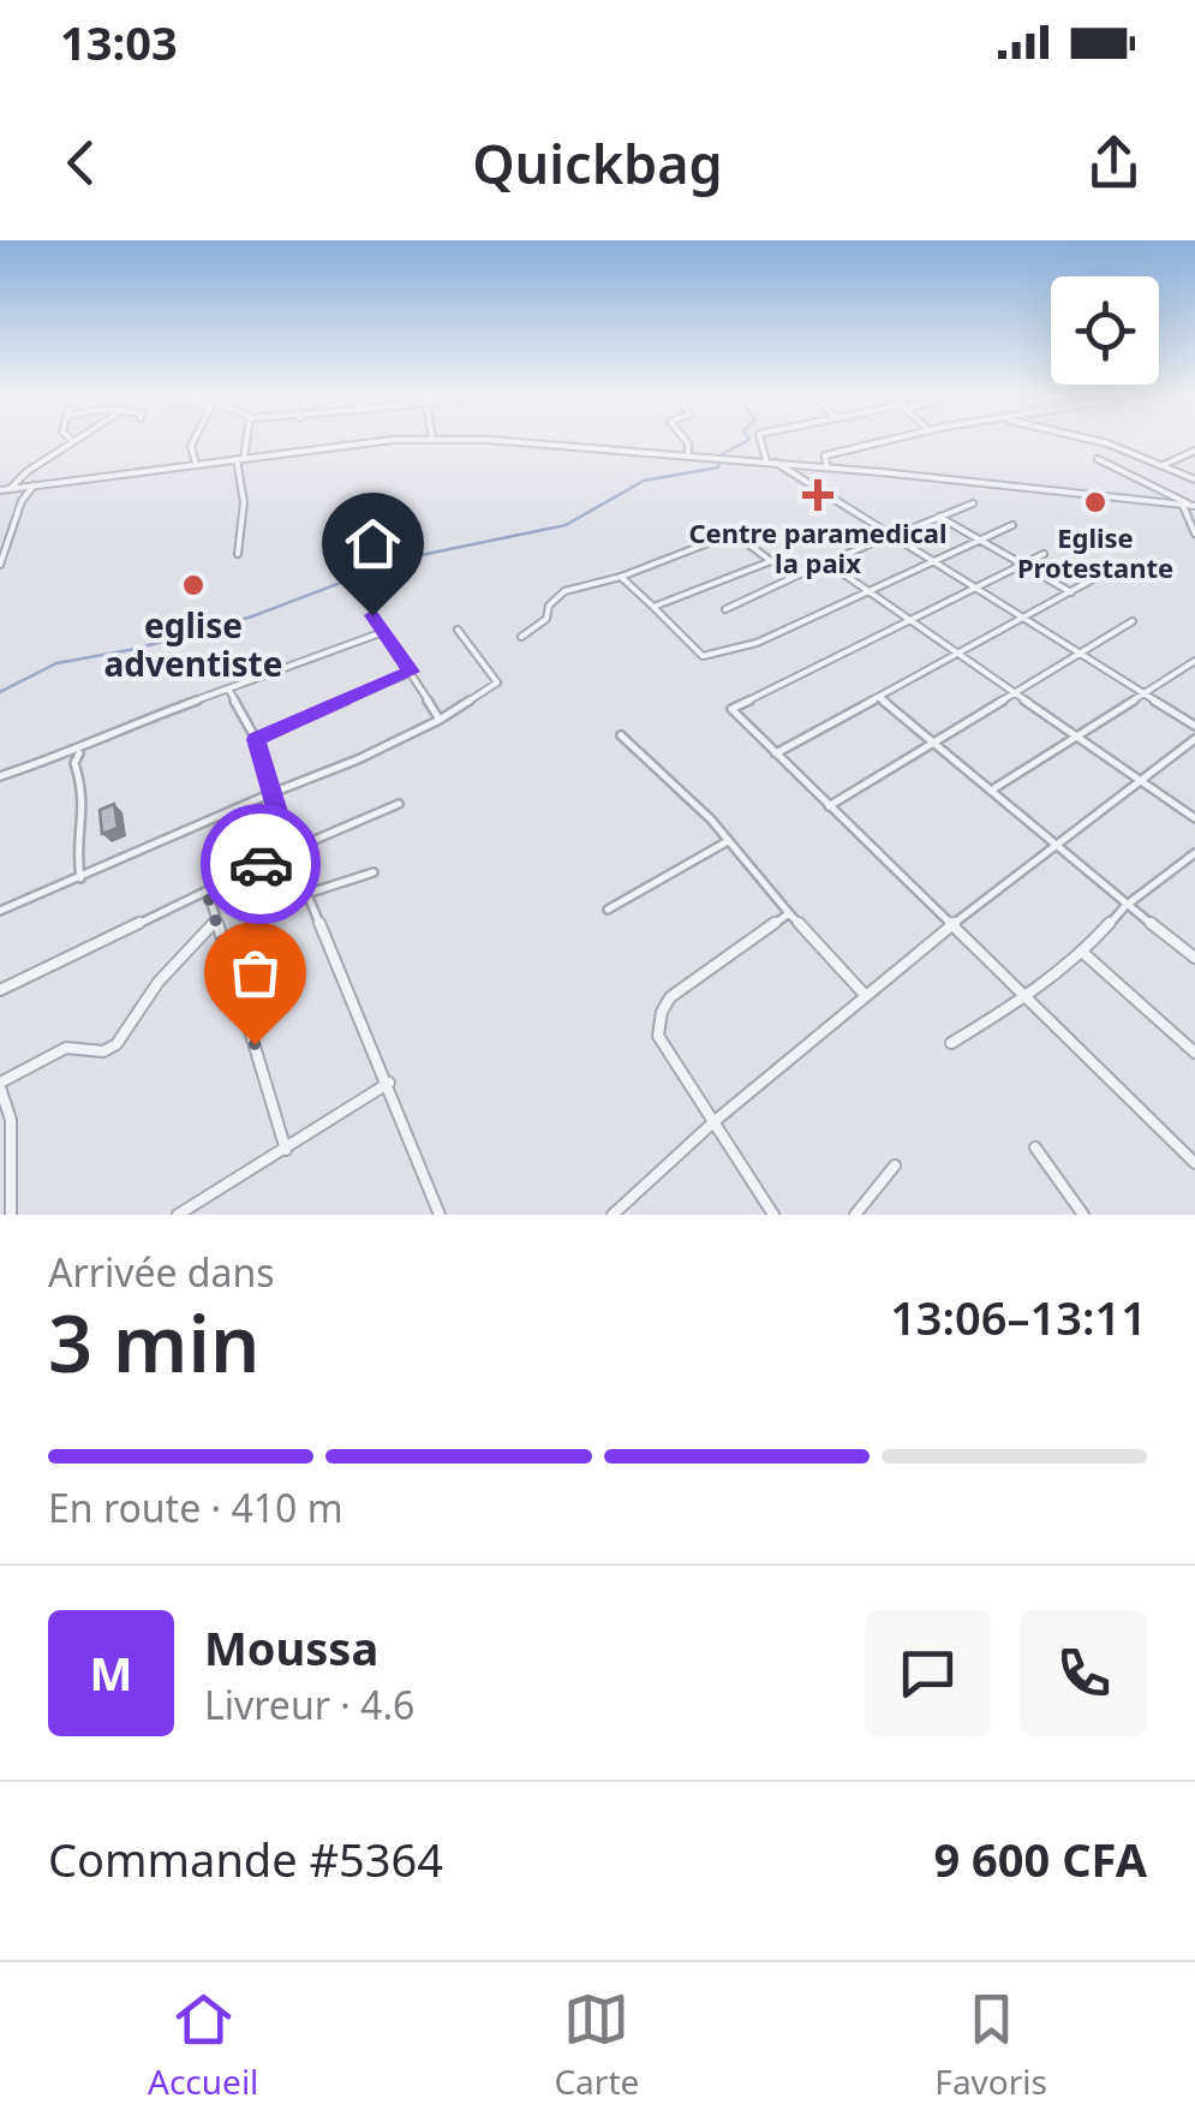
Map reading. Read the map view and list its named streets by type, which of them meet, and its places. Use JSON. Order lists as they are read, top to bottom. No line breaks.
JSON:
{"places":{"health":["Centre paramedical la paix"],"other":["Eglise Protestante","eglise adventiste"]},"page":{"status":"13:03","header":"Quickbag","heading":["3 min","Arrivée dans","13:06–13:11"],"panel":["Moussa","Livreur · 4.6","Commande #5364","9 600 CFA"],"bar":"En route · 410 m","round":"M","tabs":["Accueil","Carte","Favoris"]}}
